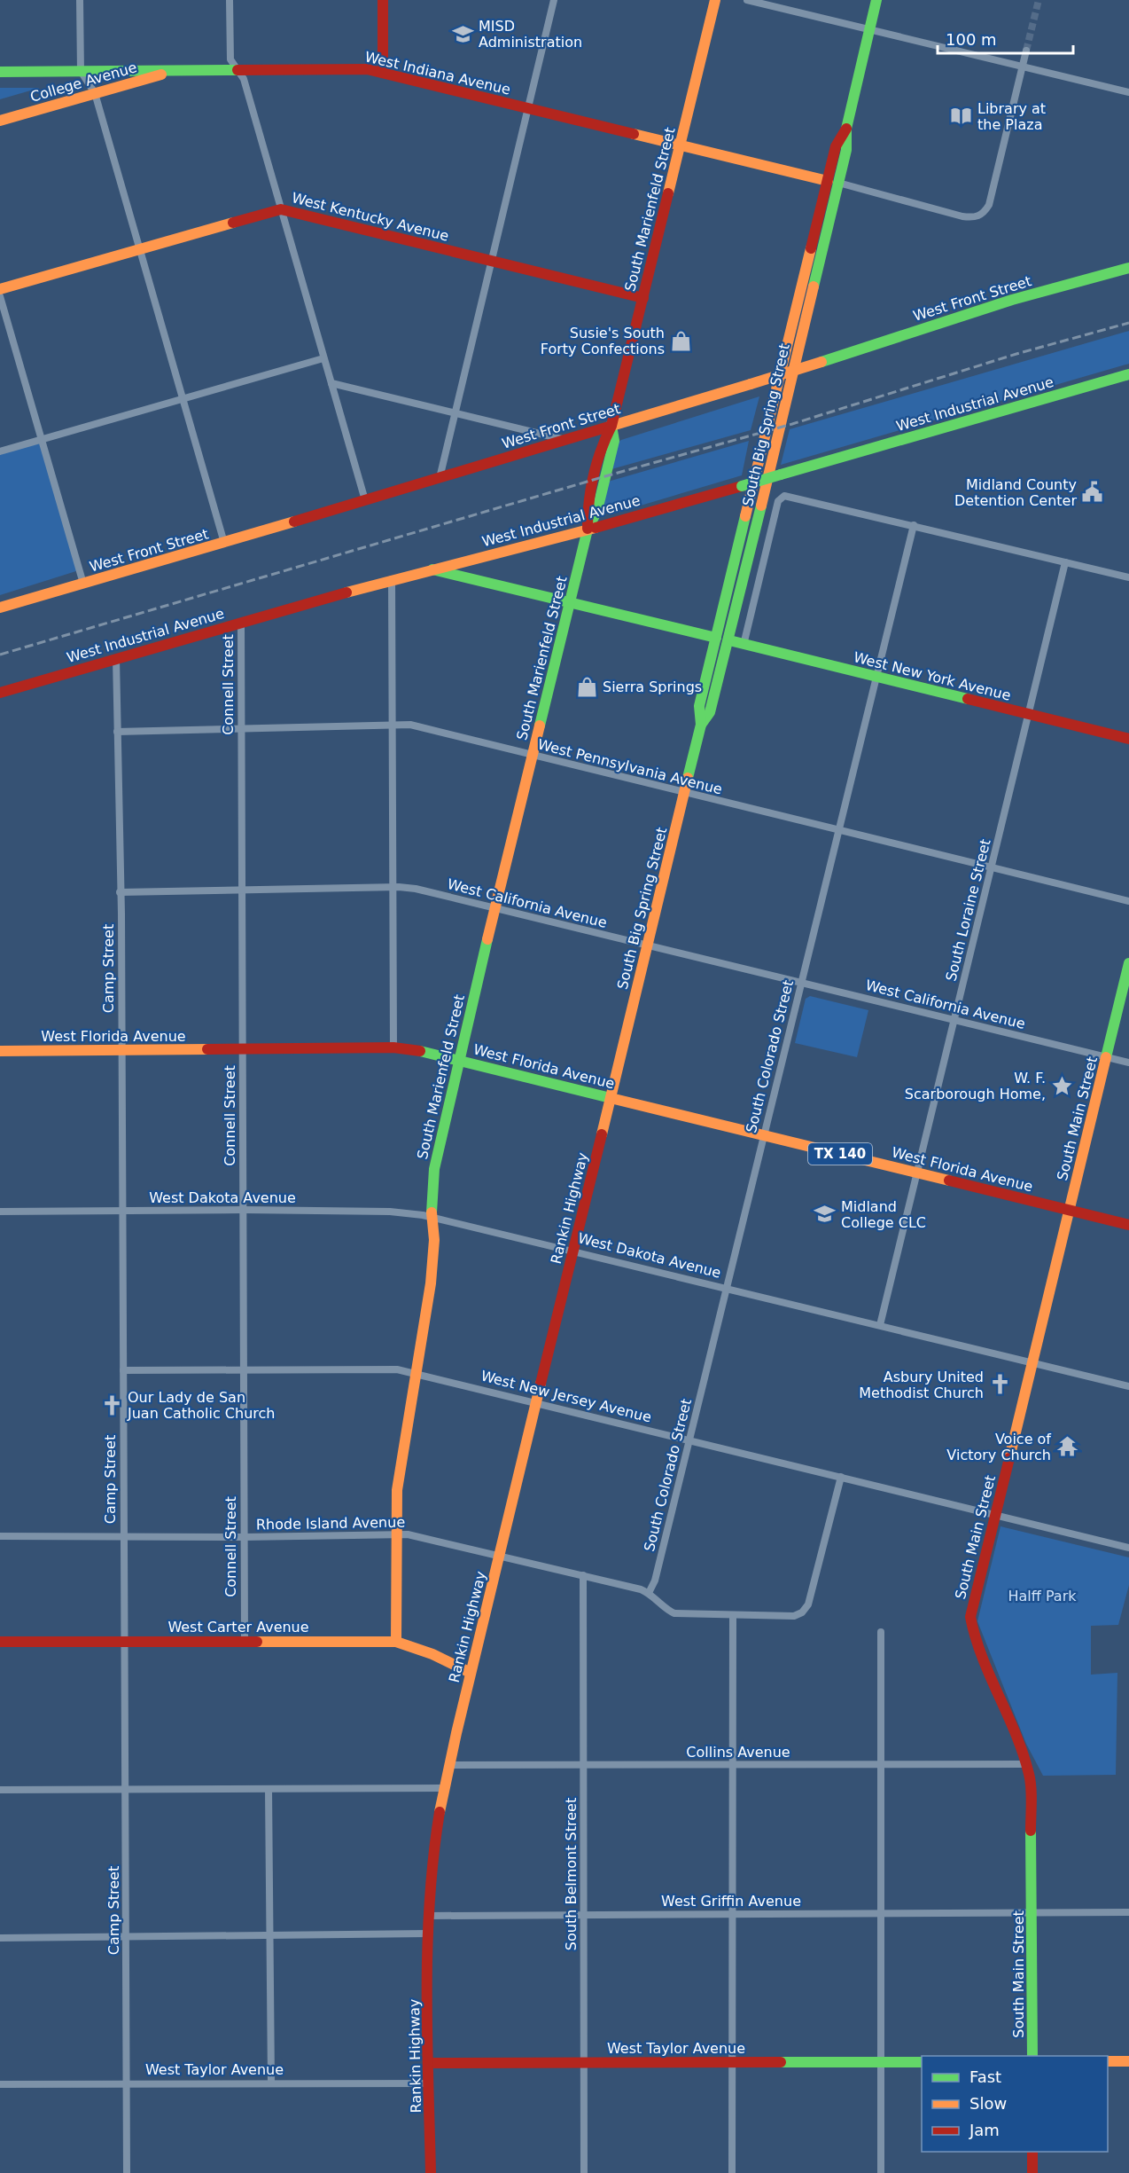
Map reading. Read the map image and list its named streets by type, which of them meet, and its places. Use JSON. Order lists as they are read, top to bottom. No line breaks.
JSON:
{"streets":{"main road":["West Indiana Avenue","College Avenue","South Marienfeld Street","West Kentucky Avenue","West Front Street","West Industrial Avenue","South Big Spring Street","West New York Avenue","West Florida Avenue","South Main Street","TX 140","Rankin Highway","West Carter Avenue","West Taylor Avenue"],"street":["Connell Street","West Pennsylvania Avenue","West California Avenue","South Loraine Street","Camp Street","South Colorado Street","West Dakota Avenue","West New Jersey Avenue","Rhode Island Avenue","Collins Avenue","South Belmont Street","West Griffin Avenue"]},"crossings":[["West Indiana Avenue","College Avenue"],["West Indiana Avenue","South Marienfeld Street"],["West Indiana Avenue","South Big Spring Street"],["South Marienfeld Street","West Kentucky Avenue"],["South Marienfeld Street","West Front Street"],["South Marienfeld Street","West Industrial Avenue"],["South Marienfeld Street","West Pennsylvania Avenue"],["South Marienfeld Street","West California Avenue"],["South Marienfeld Street","West Florida Avenue"],["South Marienfeld Street","West Dakota Avenue"],["South Marienfeld Street","West New Jersey Avenue"],["South Marienfeld Street","Rhode Island Avenue"],["South Marienfeld Street","West Carter Avenue"],["West Industrial Avenue","Connell Street"],["West Industrial Avenue","Camp Street"],["South Big Spring Street","West New York Avenue"],["South Big Spring Street","West Pennsylvania Avenue"],["South Big Spring Street","West California Avenue"],["South Big Spring Street","West Florida Avenue"],["South Big Spring Street","South Colorado Street"],["South Big Spring Street","Rankin Highway"],["West New York Avenue","South Loraine Street"],["West New York Avenue","South Colorado Street"],["Connell Street","West Pennsylvania Avenue"],["Connell Street","West California Avenue"],["Connell Street","West Florida Avenue"],["Connell Street","West Dakota Avenue"],["Connell Street","West New Jersey Avenue"],["Connell Street","Rhode Island Avenue"],["Connell Street","West Carter Avenue"],["West Pennsylvania Avenue","South Loraine Street"],["West Pennsylvania Avenue","Camp Street"],["West Pennsylvania Avenue","South Colorado Street"],["West California Avenue","South Loraine Street"],["West California Avenue","Camp Street"],["West California Avenue","South Colorado Street"],["West California Avenue","South Main Street"],["South Loraine Street","West Florida Avenue"],["South Loraine Street","West Dakota Avenue"],["Camp Street","West Florida Avenue"],["Camp Street","West Dakota Avenue"],["Camp Street","West New Jersey Avenue"],["Camp Street","Rhode Island Avenue"],["Camp Street","West Carter Avenue"],["Camp Street","West Taylor Avenue"],["West Florida Avenue","South Colorado Street"],["West Florida Avenue","South Main Street"],["West Florida Avenue","TX 140"],["West Florida Avenue","Rankin Highway"],["South Colorado Street","West Dakota Avenue"],["South Colorado Street","West New Jersey Avenue"],["South Colorado Street","Rhode Island Avenue"],["South Main Street","TX 140"],["South Main Street","West Dakota Avenue"],["South Main Street","West New Jersey Avenue"],["South Main Street","Collins Avenue"],["South Main Street","West Griffin Avenue"],["West Dakota Avenue","Rankin Highway"],["Rankin Highway","West New Jersey Avenue"],["Rankin Highway","Rhode Island Avenue"],["Rankin Highway","West Carter Avenue"],["Rankin Highway","Collins Avenue"],["Rankin Highway","West Griffin Avenue"],["Rankin Highway","West Taylor Avenue"],["West New Jersey Avenue","Rhode Island Avenue"],["Rhode Island Avenue","South Belmont Street"],["Collins Avenue","South Belmont Street"],["South Belmont Street","West Griffin Avenue"],["South Belmont Street","West Taylor Avenue"]],"parks":["Halff Park"],"places":{"school or university":["MISD Administration","Midland College CLC"],"library":["Library at the Plaza"],"shop":["Susie's South Forty Confections","Sierra Springs"],"public building":["Midland County Detention Center"],"place":["W. F. Scarborough Home,"],"church":["Asbury United Methodist Church","Our Lady de San Juan Catholic Church"],"temple":["Voice of Victory Church"]},"legend":["Fast","Slow","Jam"],"scale_bar":"100 m"}
